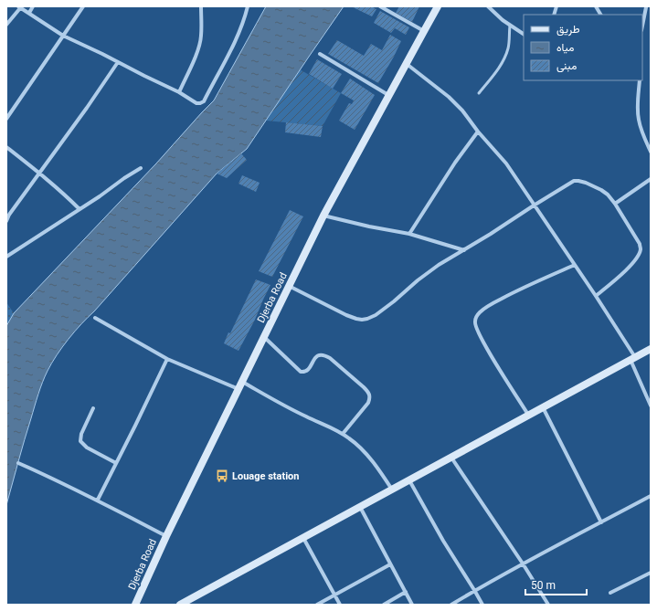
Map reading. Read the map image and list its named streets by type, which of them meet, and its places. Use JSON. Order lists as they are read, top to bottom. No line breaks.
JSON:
{"streets":{"main road":["Djerba Road"]},"places":{"bus stop":["Louage station"]},"legend":["طريق","مياه","مبنى"],"scale_bar":"50 m"}
